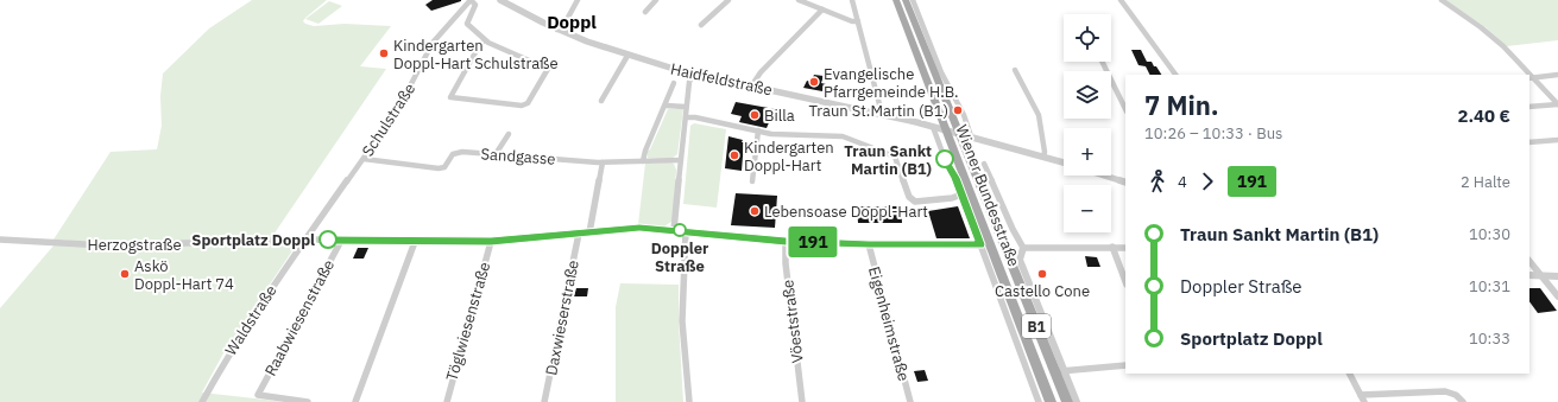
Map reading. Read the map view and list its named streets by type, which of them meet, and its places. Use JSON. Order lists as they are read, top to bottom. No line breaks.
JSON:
{"streets":{"main road":["Wiener Bundesstraße","B1"],"street":["Haidfeldstraße","Schulstraße","Sandgasse","Herzogstraße","Raabwiesenstraße","Daxwieserstraße","Waldstraße","Töglwiesenstraße","Vöeststraße","Eigenheimstraße"]},"crossings":[["Haidfeldstraße","Wiener Bundesstraße"],["Schulstraße","Sandgasse"],["Schulstraße","Herzogstraße"],["Schulstraße","Waldstraße"],["Wiener Bundesstraße","Herzogstraße"],["Herzogstraße","Raabwiesenstraße"],["Herzogstraße","Daxwieserstraße"],["Herzogstraße","Waldstraße"],["Herzogstraße","Töglwiesenstraße"],["Herzogstraße","Vöeststraße"],["Herzogstraße","Eigenheimstraße"]],"districts":["Doppl"],"places":["Kindergarten Doppl-Hart Schulstraße","Evangelische Pfarrgemeinde H.B.","Traun St.Martin (B1)","Billa","Kindergarten Doppl-Hart","Traun Sankt Martin (B1)","Lebensoase Doppl-Hart","Doppler Straße","Sportplatz Doppl","Askö Doppl-Hart 74","Castello Cone"],"lines":["bus line 191"],"page":{"on_map":"191","map_buttons":["+","−"],"heading":["7 Min.","10:26 – 10:33 · Bus","2.40 €"],"legs":["4","191","2 Halte"],"list":[{"name":"Traun Sankt Martin (B1)","value":"10:30"},{"name":"Doppler Straße","value":"10:31"},{"name":"Sportplatz Doppl","value":"10:33"}]}}
